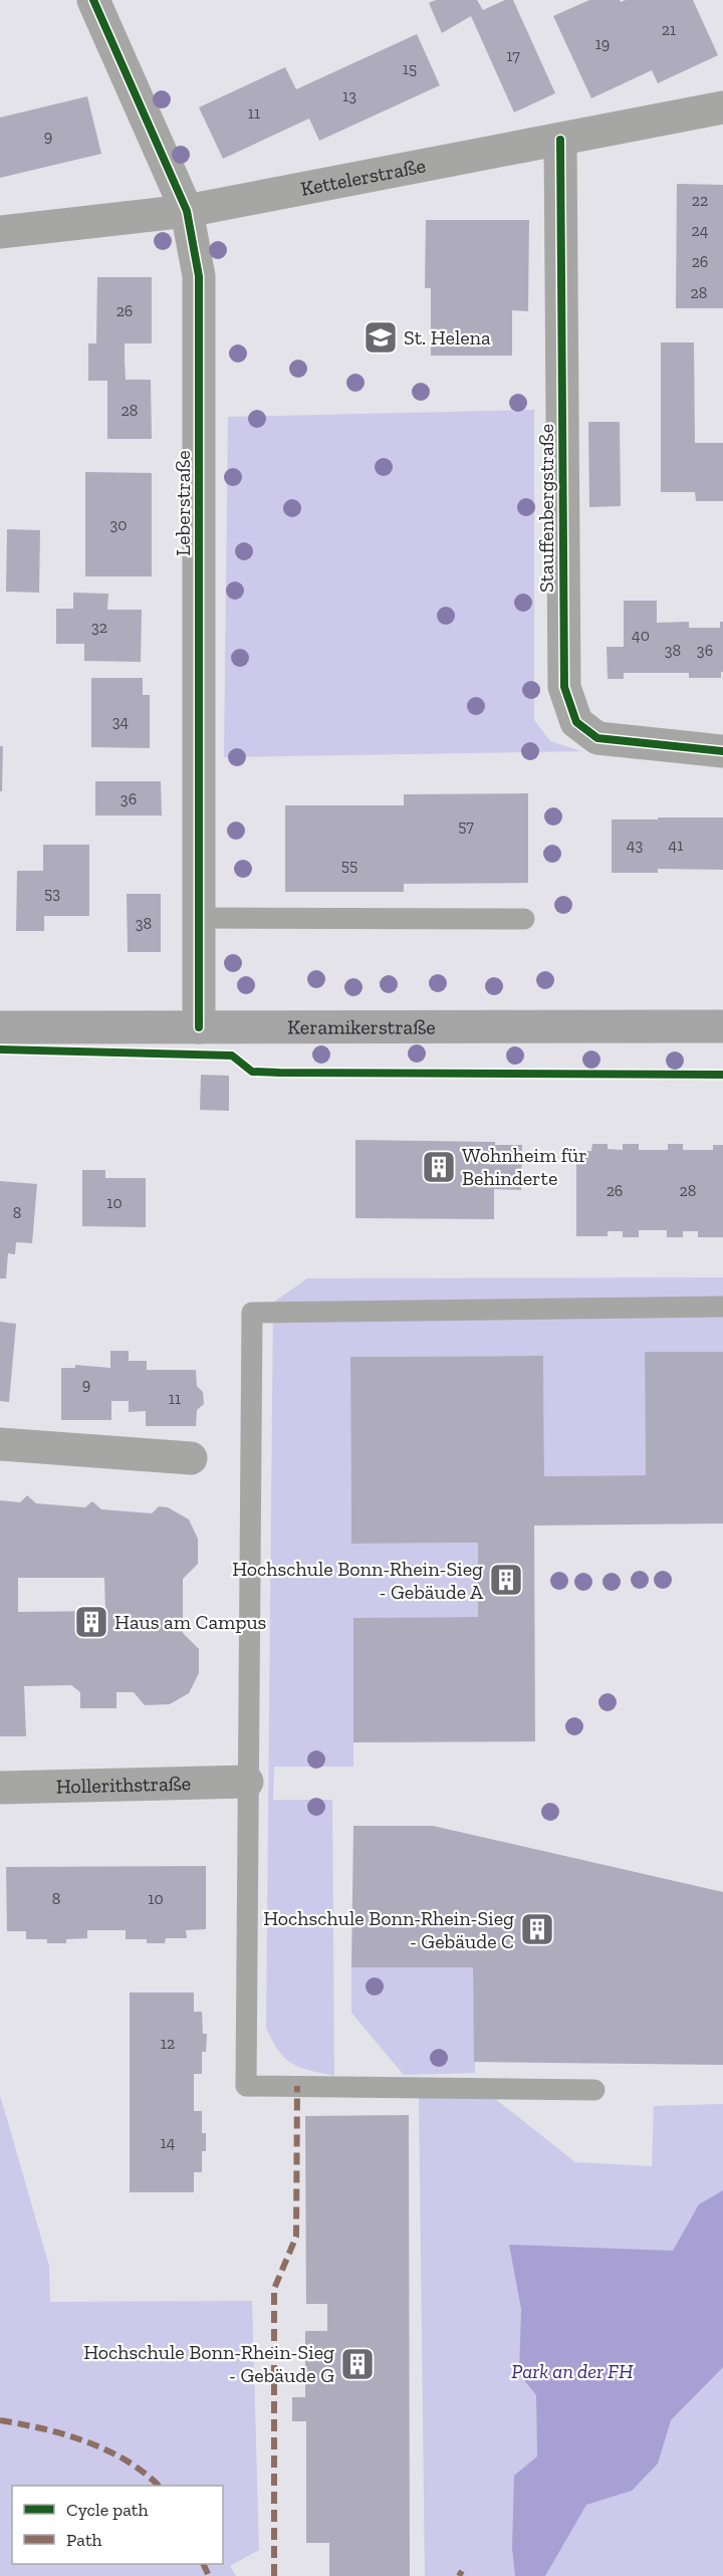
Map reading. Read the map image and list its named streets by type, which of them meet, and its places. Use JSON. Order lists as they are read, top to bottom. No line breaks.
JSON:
{"streets":{"street":["Kettelerstraße","Leberstraße","Stauffenbergstraße","Keramikerstraße","Hollerithstraße"]},"crossings":[["Kettelerstraße","Leberstraße"],["Kettelerstraße","Stauffenbergstraße"],["Leberstraße","Keramikerstraße"]],"parks":["Park an der FH"],"places":{"school or university":["St. Helena"],"building":["Wohnheim für Behinderte","Hochschule Bonn-Rhein-Sieg - Gebäude A","Haus am Campus","Hochschule Bonn-Rhein-Sieg - Gebäude C","Hochschule Bonn-Rhein-Sieg - Gebäude G"]},"house_numbers":["21","19","17","15","13","11","9","22","24","26","28","26","28","30","32","40","38","36","34","36","57","43","41","55","53","38","26","28","10","8","9","11","8","10","12","14"],"legend":["Cycle path","Path"]}
